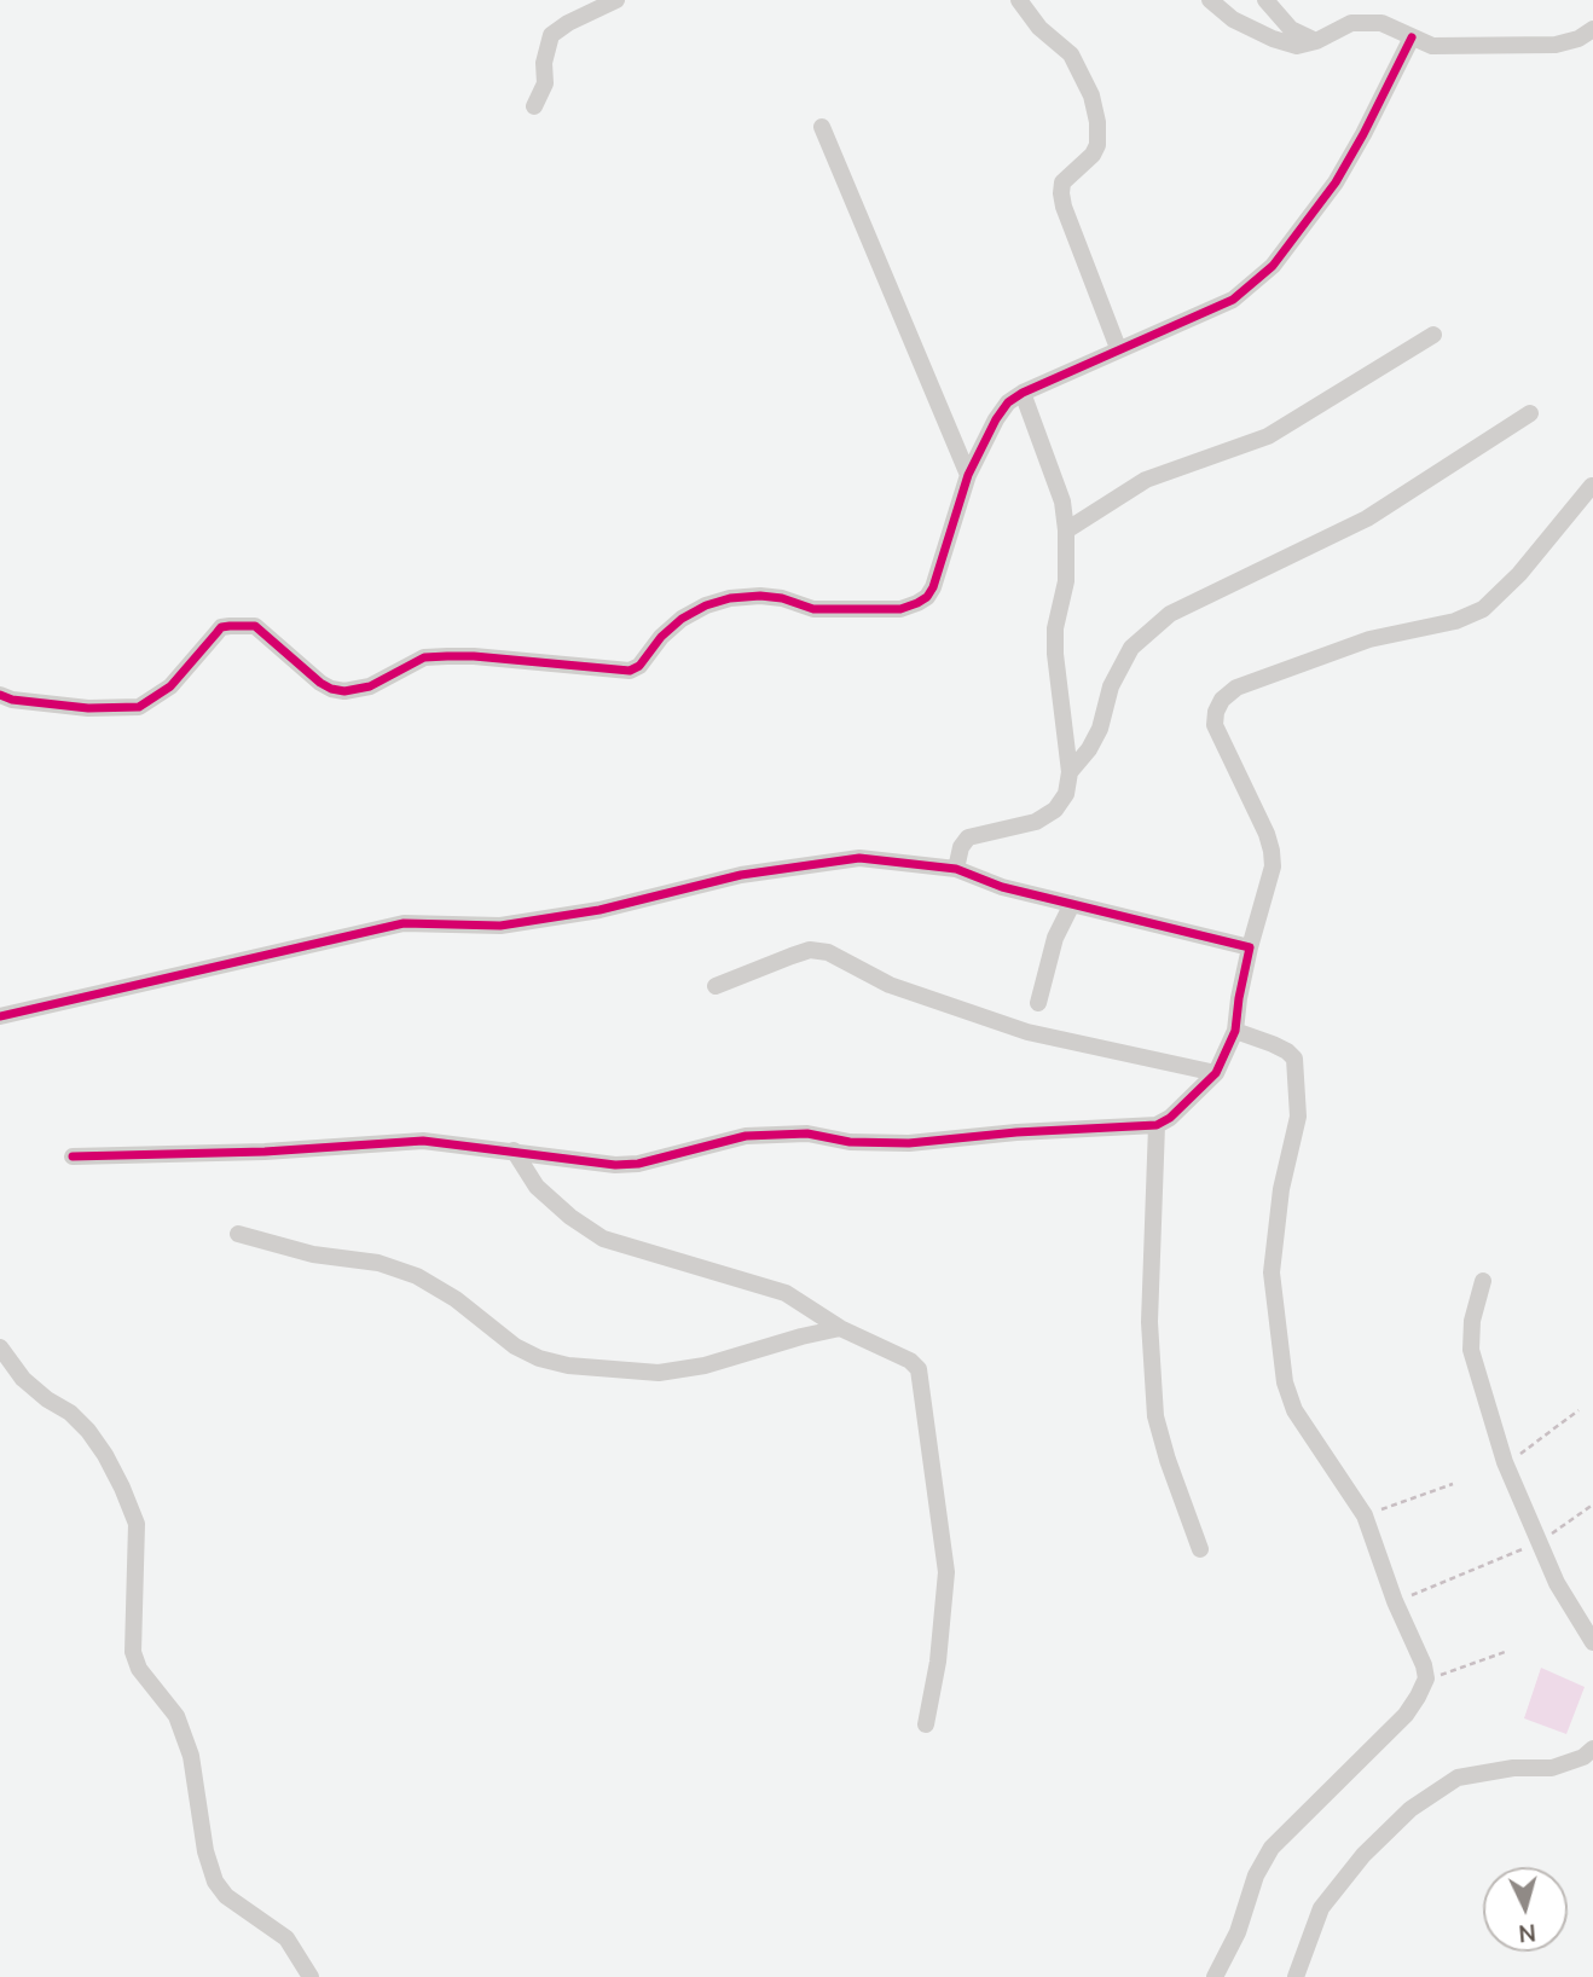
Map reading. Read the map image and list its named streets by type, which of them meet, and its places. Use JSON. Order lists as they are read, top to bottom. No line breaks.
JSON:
{"north":"bottom"}
